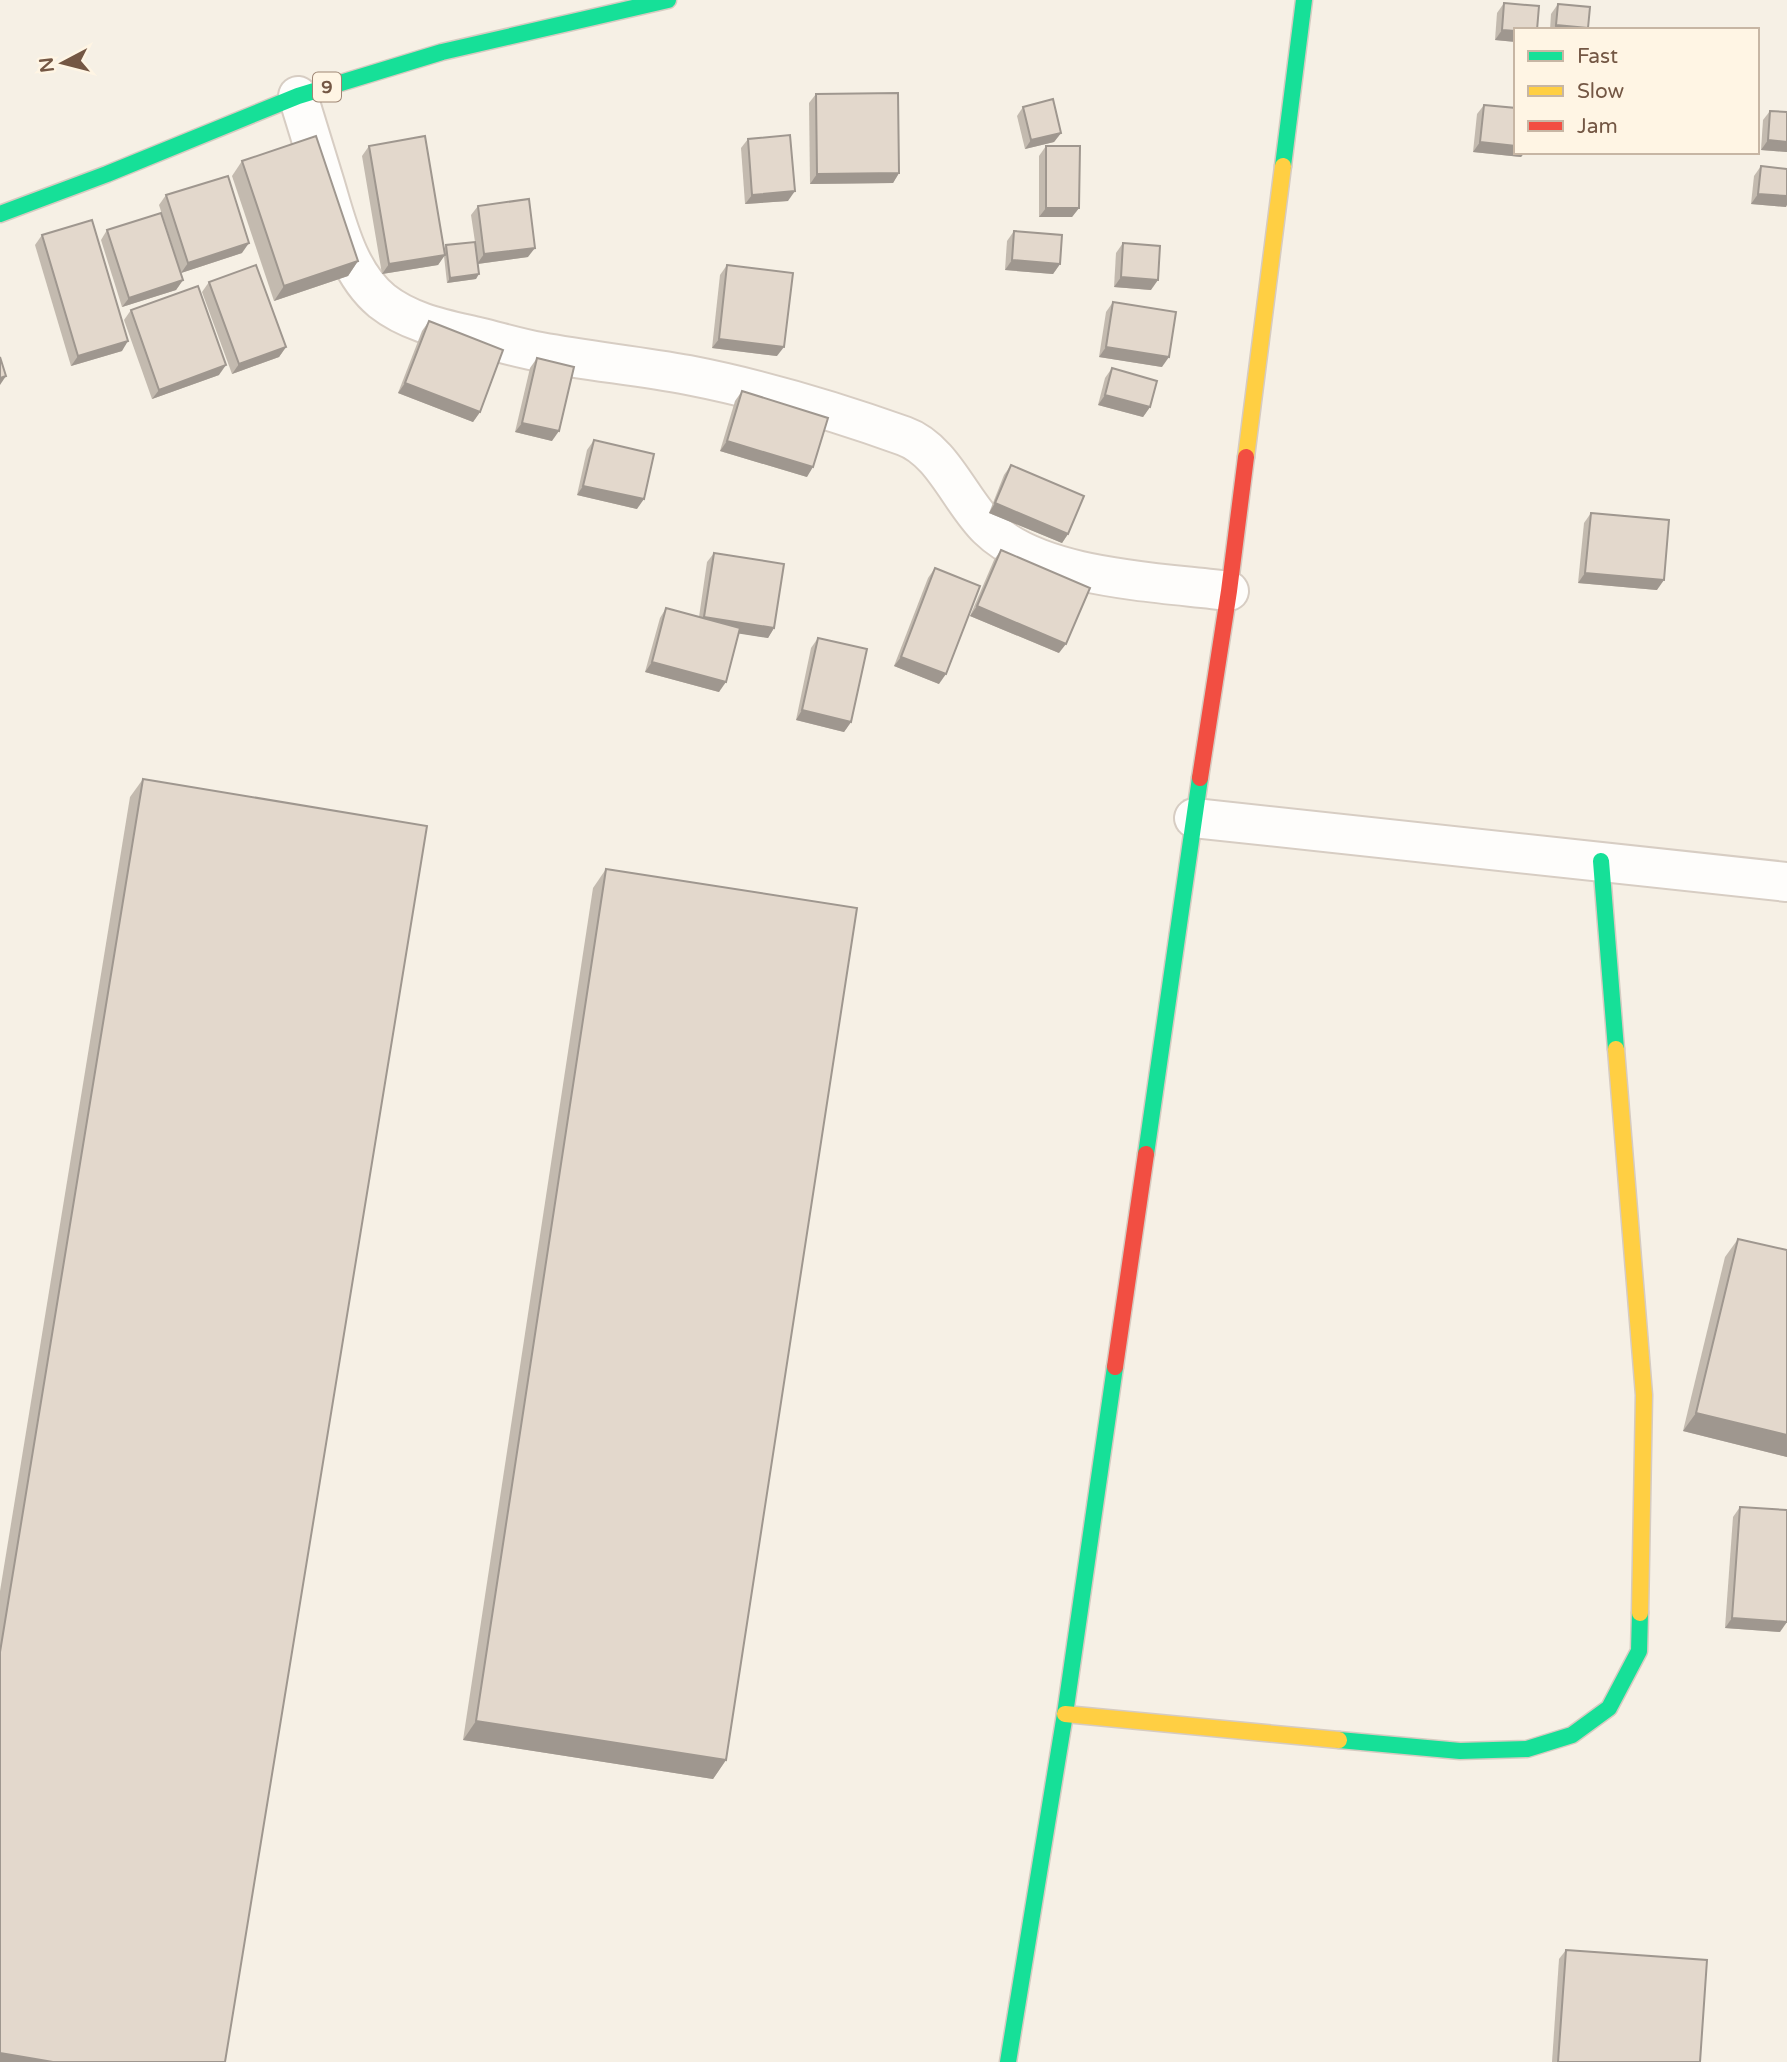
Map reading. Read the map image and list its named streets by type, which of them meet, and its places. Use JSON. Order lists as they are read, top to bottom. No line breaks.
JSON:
{"streets":{"main road":["9"]},"legend":["Fast","Slow","Jam"],"north":"left"}
